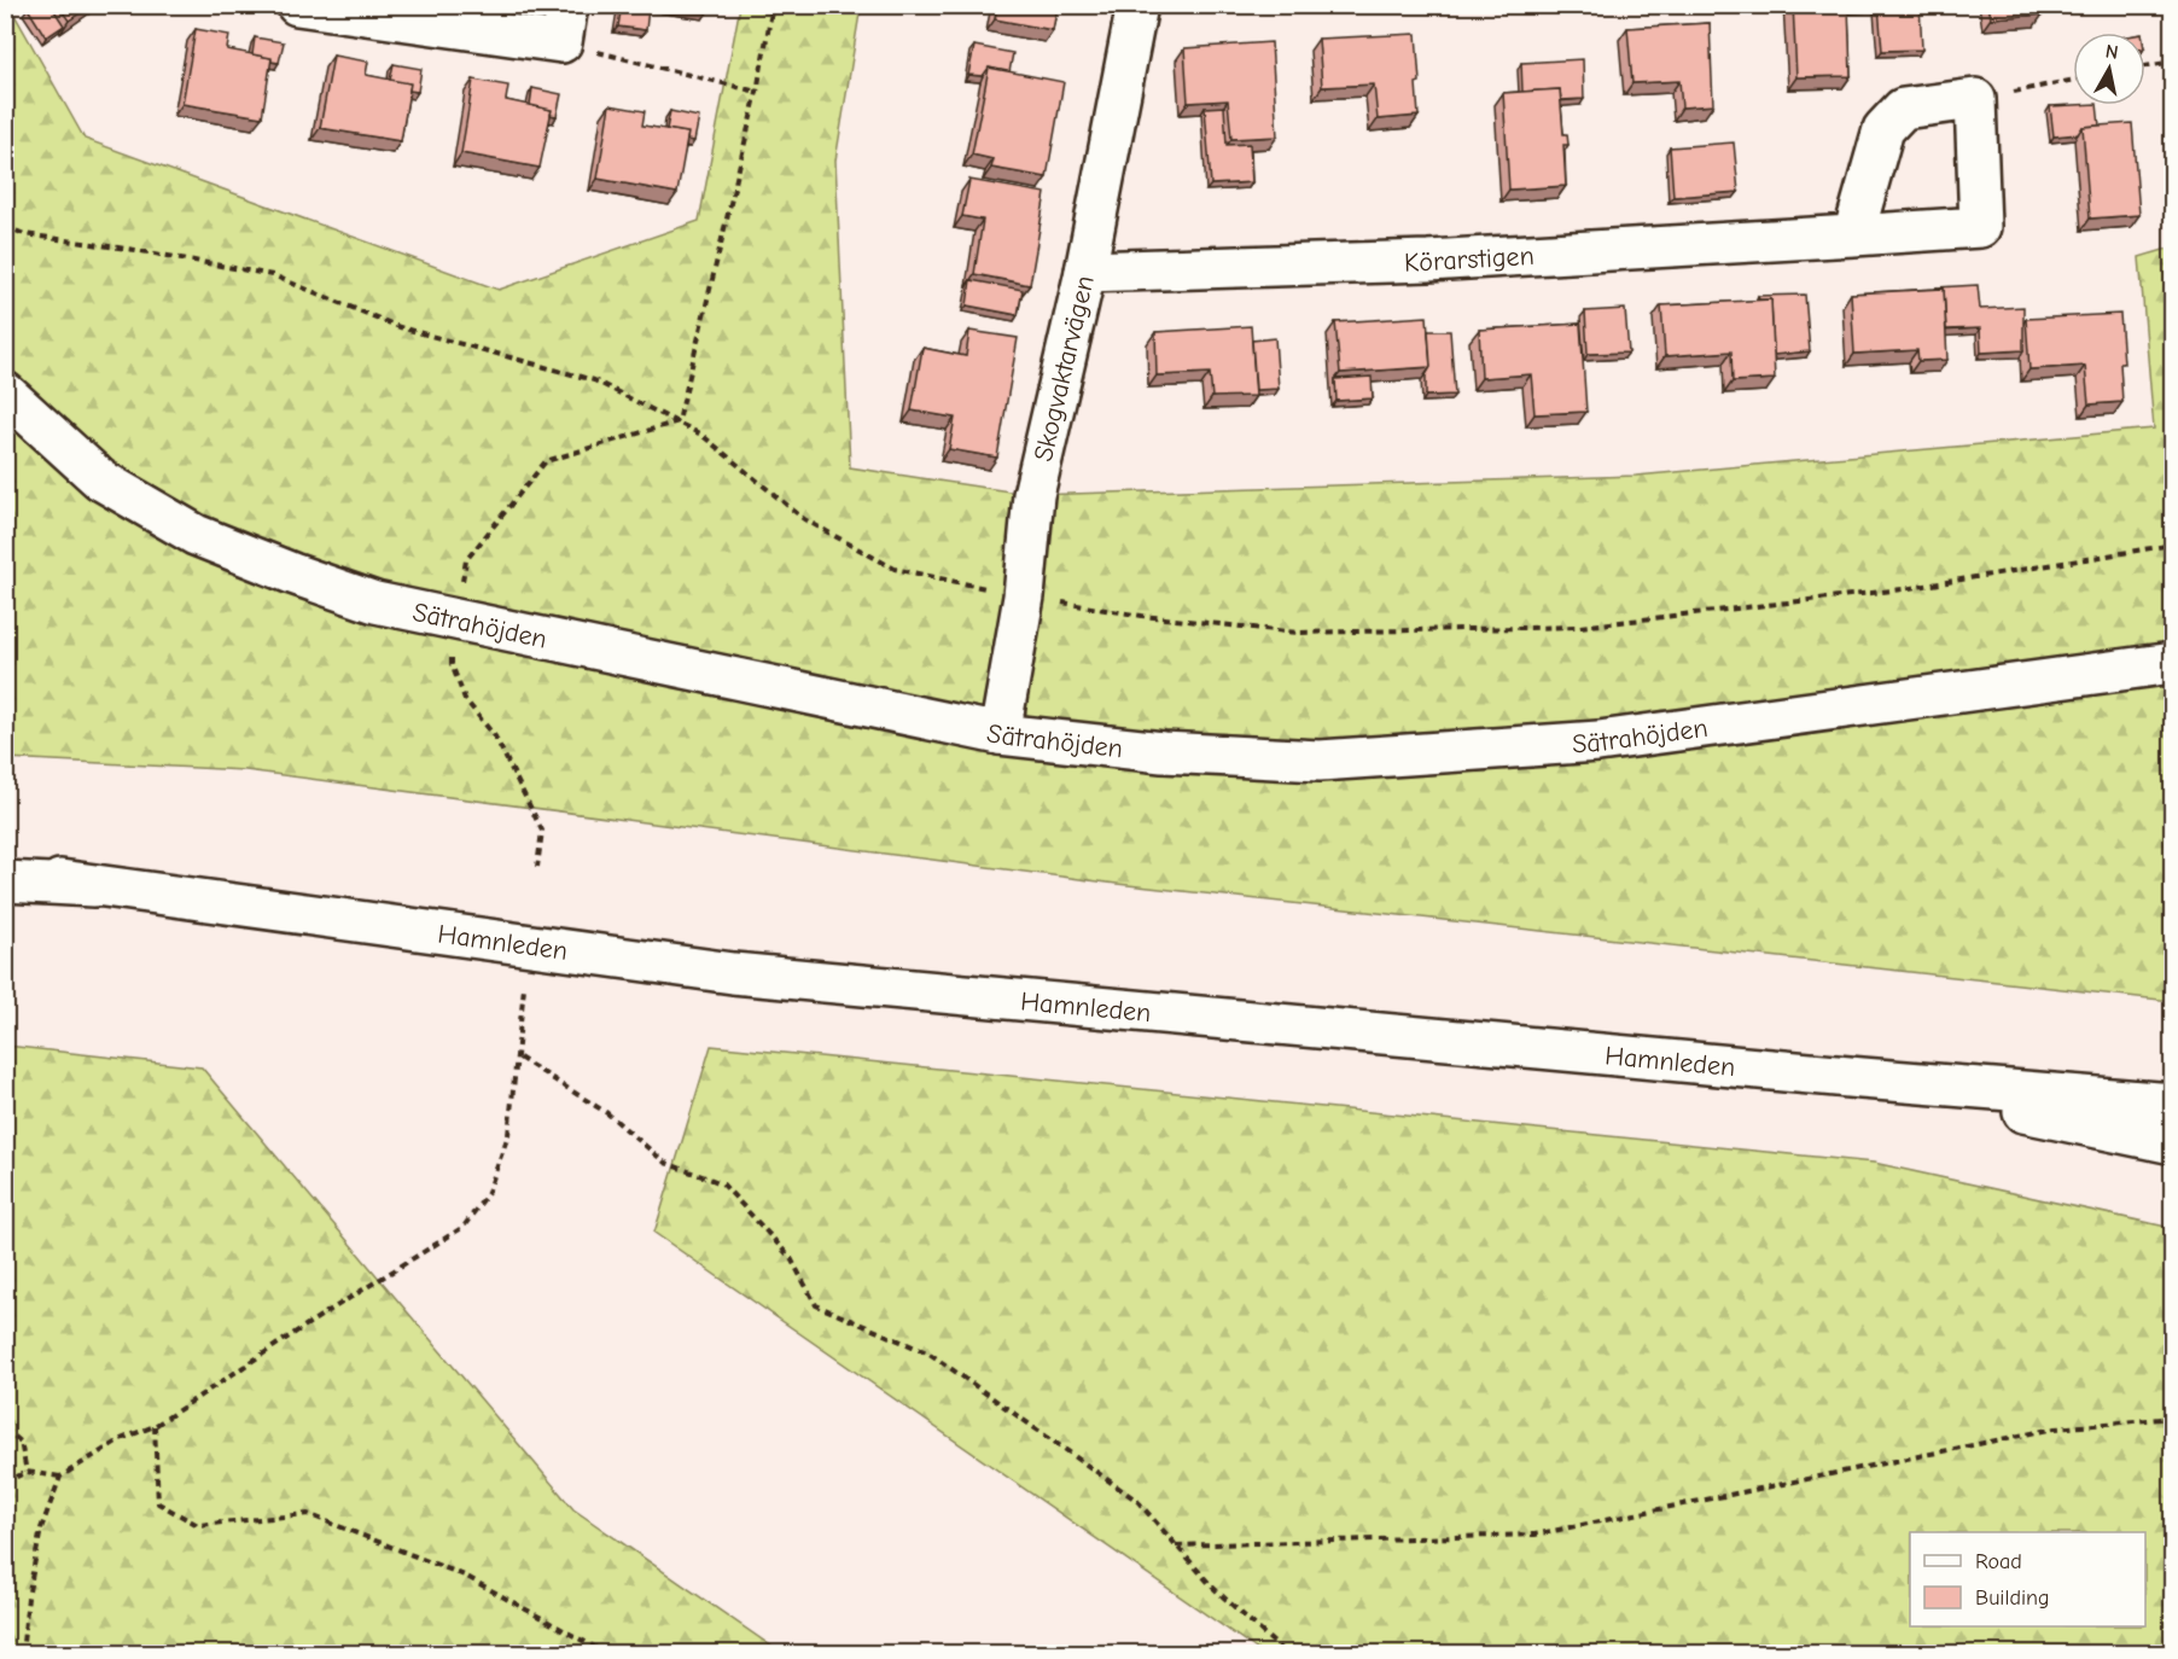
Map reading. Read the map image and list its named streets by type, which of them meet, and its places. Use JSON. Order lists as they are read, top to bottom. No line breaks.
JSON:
{"streets":{"main road":["Körarstigen","Skogvaktarvägen","Sätrahöjden","Hamnleden"]},"crossings":[["Körarstigen","Skogvaktarvägen"],["Skogvaktarvägen","Sätrahöjden"]],"legend":["Road","Building"],"north":"top"}
